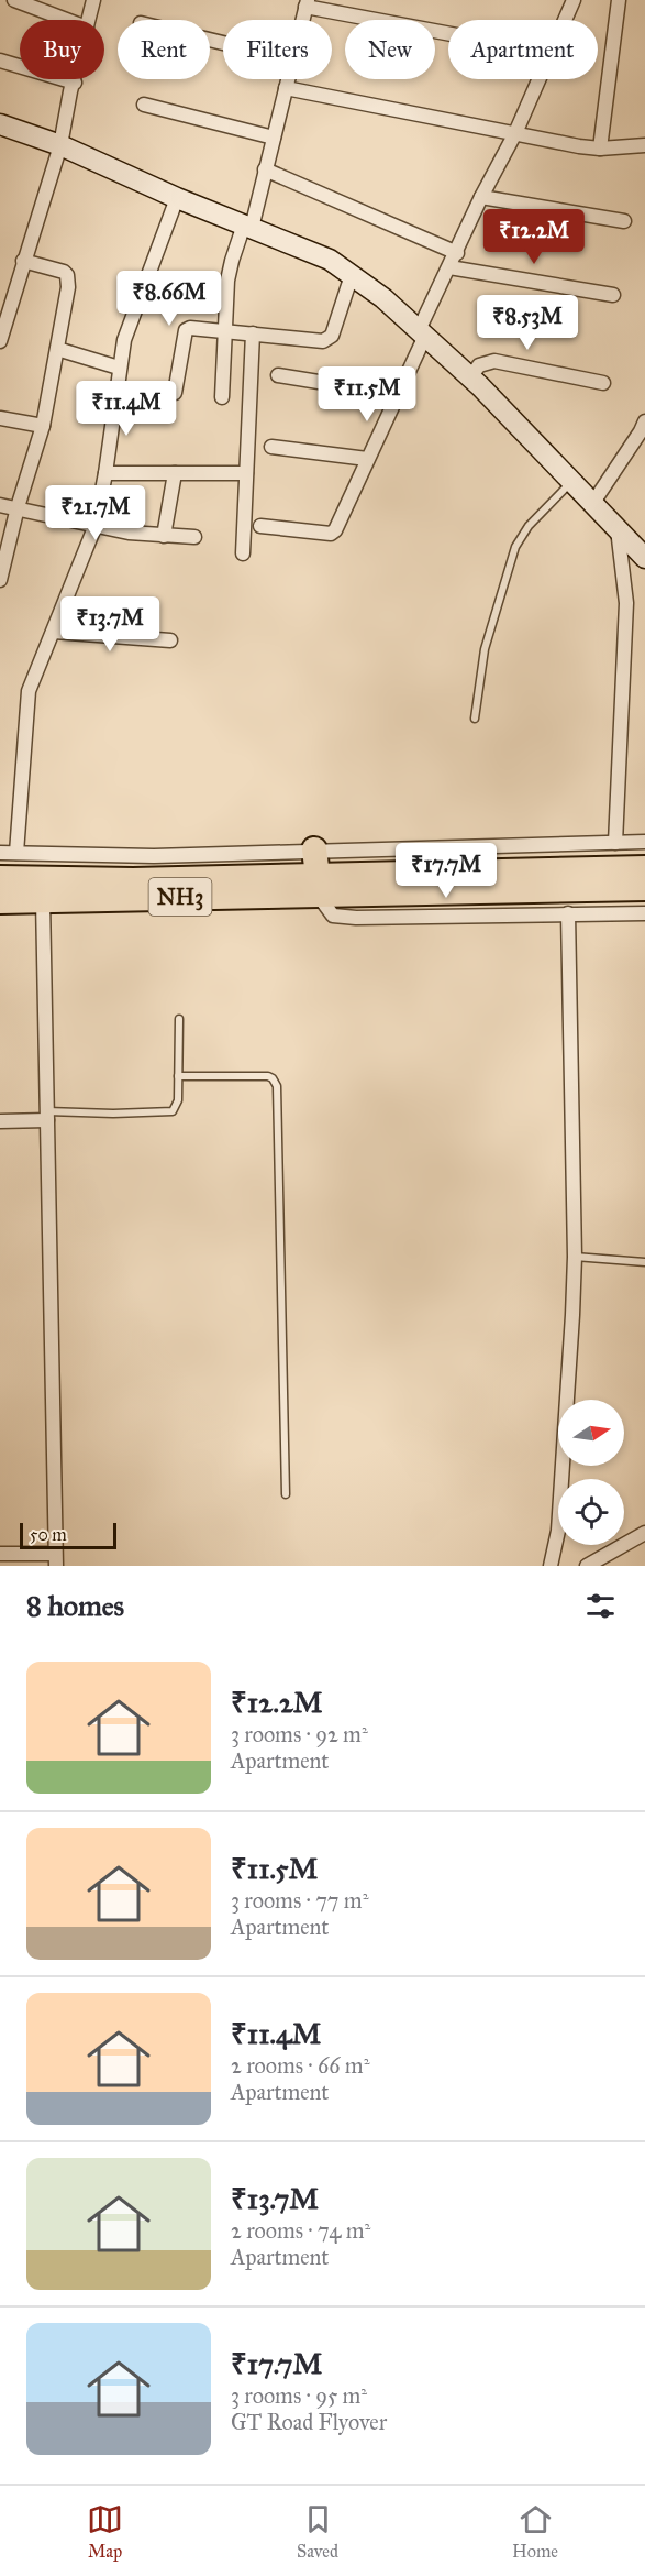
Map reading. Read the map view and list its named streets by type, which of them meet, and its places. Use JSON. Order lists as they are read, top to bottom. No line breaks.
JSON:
{"streets":{"highway":["NH3"]},"scale_bar":"50 m","north":"right","page":{"chip":["Buy","Rent","Filters","New","Apartment"],"price":["₹12.2M","₹8.66M","₹8.53M","₹11.5M","₹11.4M","₹21.7M","₹13.7M","₹17.7M"],"scale":"50 m","heading":"8 homes","list":[{"name":"₹12.2M","note":"3 rooms · 92 m² · Apartment"},{"name":"₹11.5M","note":"3 rooms · 77 m² · Apartment"},{"name":"₹11.4M","note":"2 rooms · 66 m² · Apartment"},{"name":"₹13.7M","note":"2 rooms · 74 m² · Apartment"},{"name":"₹17.7M","note":"3 rooms · 95 m² · GT Road Flyover"}],"tabs":["Map","Saved","Home"]}}
